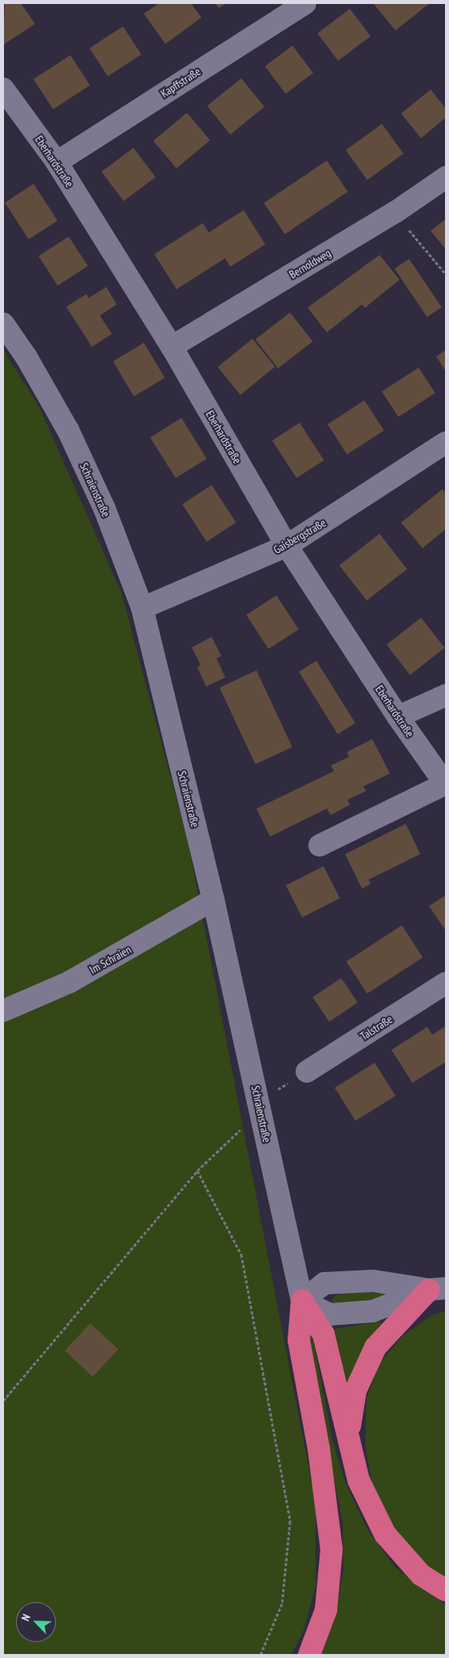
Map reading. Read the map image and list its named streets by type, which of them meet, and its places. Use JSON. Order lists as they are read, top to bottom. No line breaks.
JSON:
{"streets":{"street":["Kapffstraße","Eberhardstraße","Bernoldweg","Schraienstraße","Gaisbergstraße","Im Schraien","Talstraße"]},"crossings":[["Kapffstraße","Eberhardstraße"],["Eberhardstraße","Bernoldweg"],["Eberhardstraße","Gaisbergstraße"],["Schraienstraße","Gaisbergstraße"],["Schraienstraße","Im Schraien"]],"north":"top left"}
